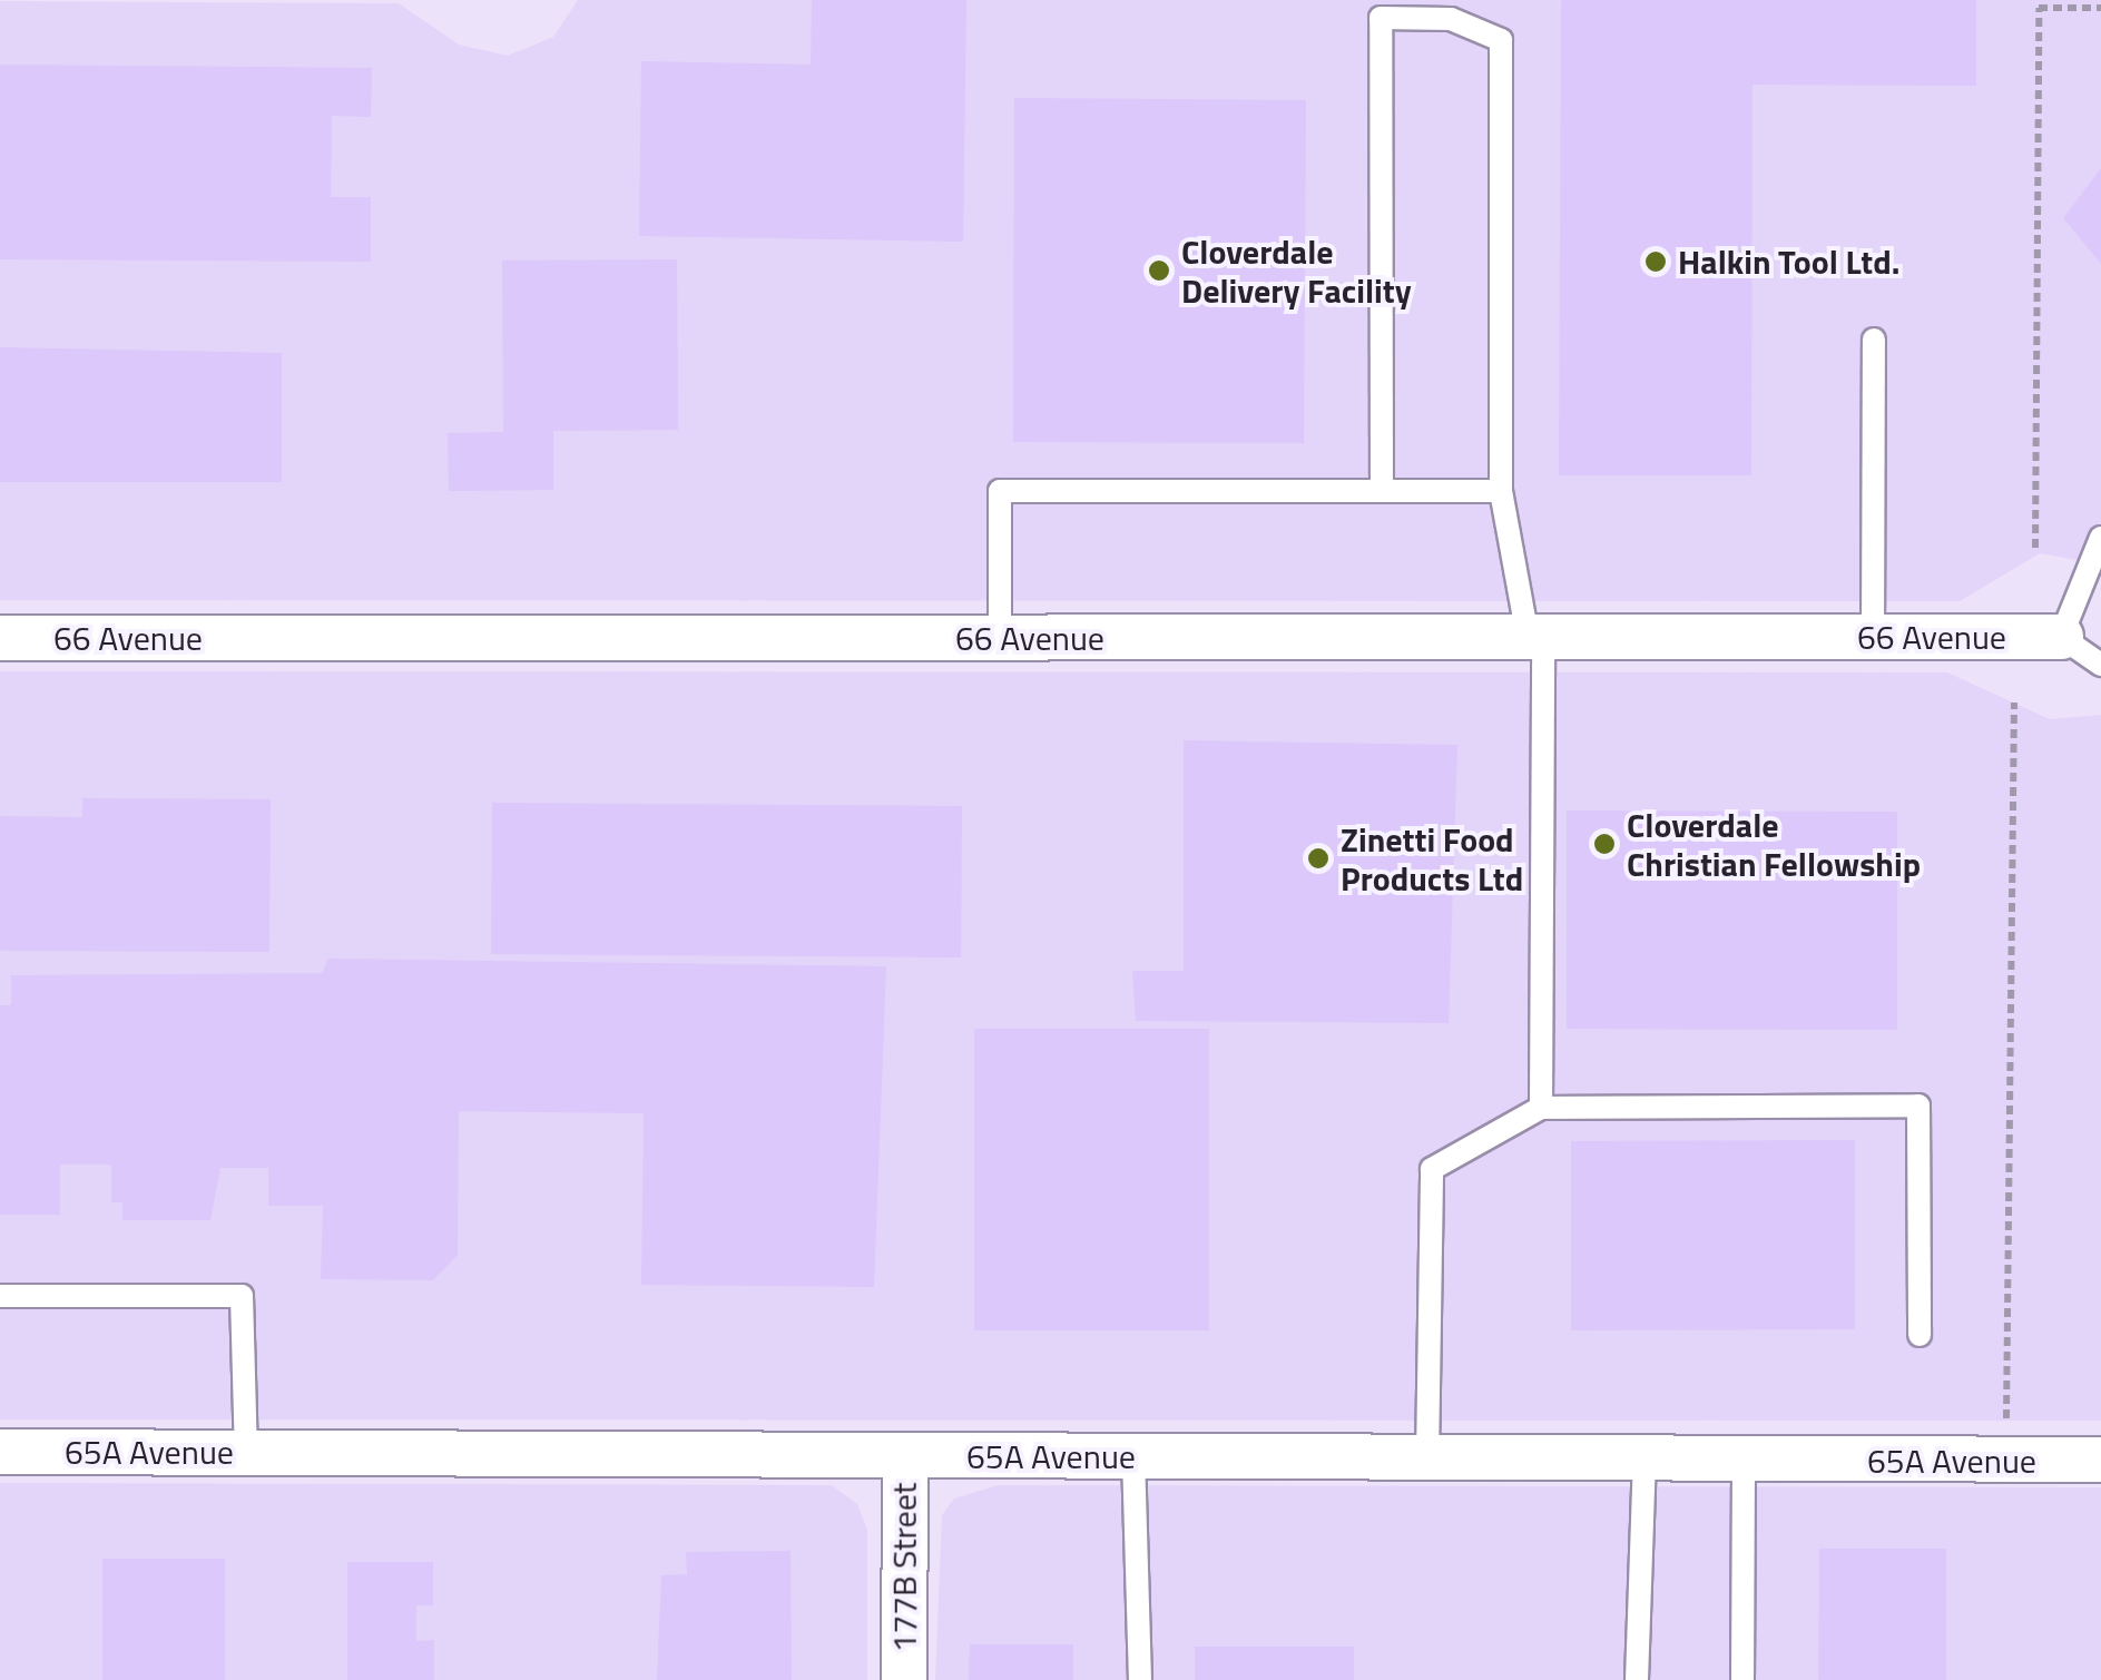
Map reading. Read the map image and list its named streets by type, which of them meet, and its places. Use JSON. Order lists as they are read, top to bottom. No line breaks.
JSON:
{"streets":{"street":["66 Avenue","65A Avenue","177B Street"]},"crossings":[["65A Avenue","177B Street"]],"places":["Halkin Tool Ltd.","Cloverdale Delivery Facility","Cloverdale Christian Fellowship","Zinetti Food Products Ltd"]}
